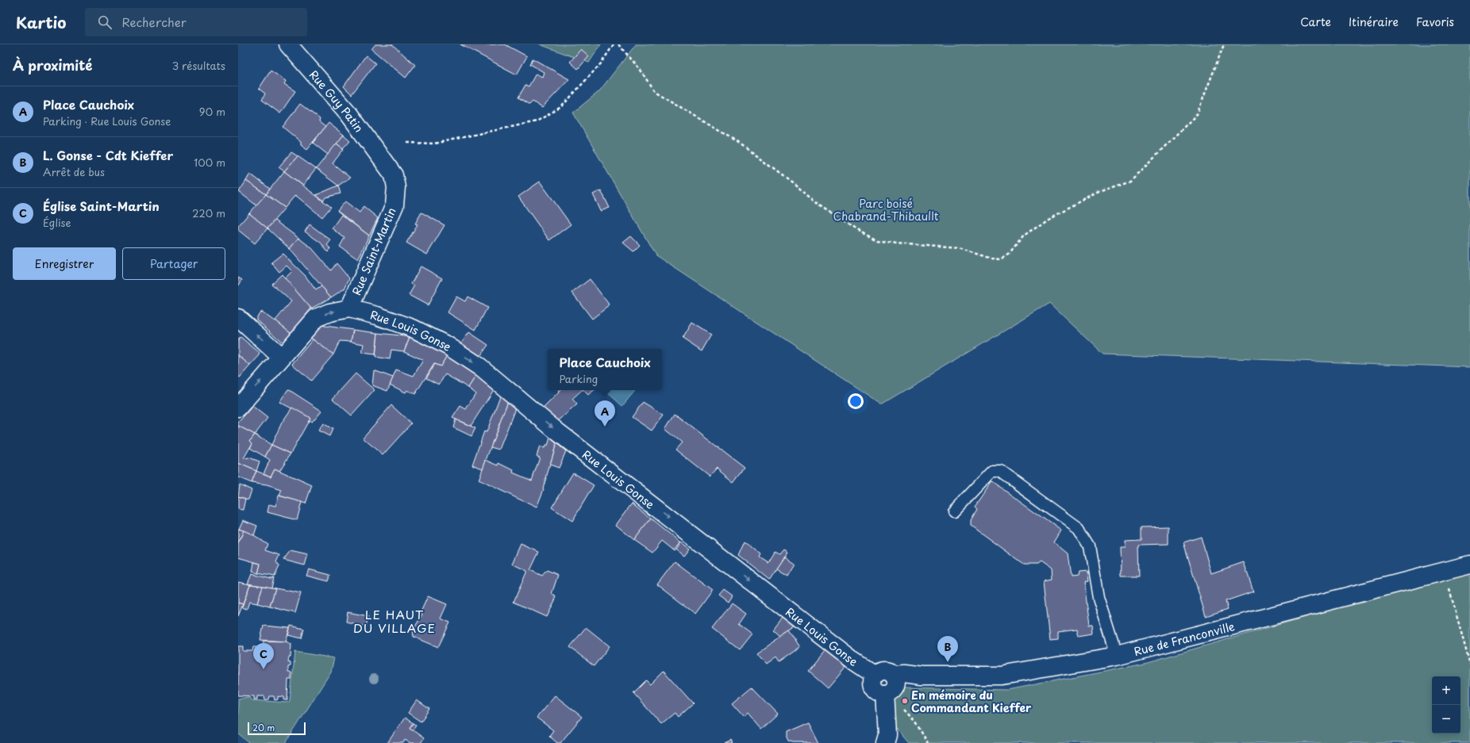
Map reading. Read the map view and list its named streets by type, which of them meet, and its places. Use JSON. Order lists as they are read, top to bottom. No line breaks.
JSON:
{"streets":{"street":["Rue Guy Patin","Rue Saint-Martin","Rue Louis Gonse","Rue de Franconville"]},"crossings":[["Rue Guy Patin","Rue Saint-Martin"],["Rue Saint-Martin","Rue Louis Gonse"],["Rue Louis Gonse","Rue de Franconville"]],"one_way":["Rue Louis Gonse"],"districts":["LE HAUT DU VILLAGE"],"parks":["Parc boisé Chabrand-Thibaullt"],"places":["En mémoire du Commandant Kieffer"],"scale_bar":"20 m","page":{"header":"Kartio","search":"Rechercher","nav":["Carte","Itinéraire","Favoris"],"heading":["À proximité","3 résultats"],"list":[{"mark":"A","name":"Place Cauchoix","note":"Parking · Rue Louis Gonse","value":"90 m"},{"mark":"B","name":"L. Gonse - Cdt Kieffer","note":"Arrêt de bus","value":"100 m"},{"mark":"C","name":"Église Saint-Martin","note":"Église","value":"220 m"}],"buttons":["Enregistrer","Partager"],"popup":["Place Cauchoix","Parking"],"pins":["A","B","C"],"map_buttons":["+","−"],"scale":"20 m"}}
